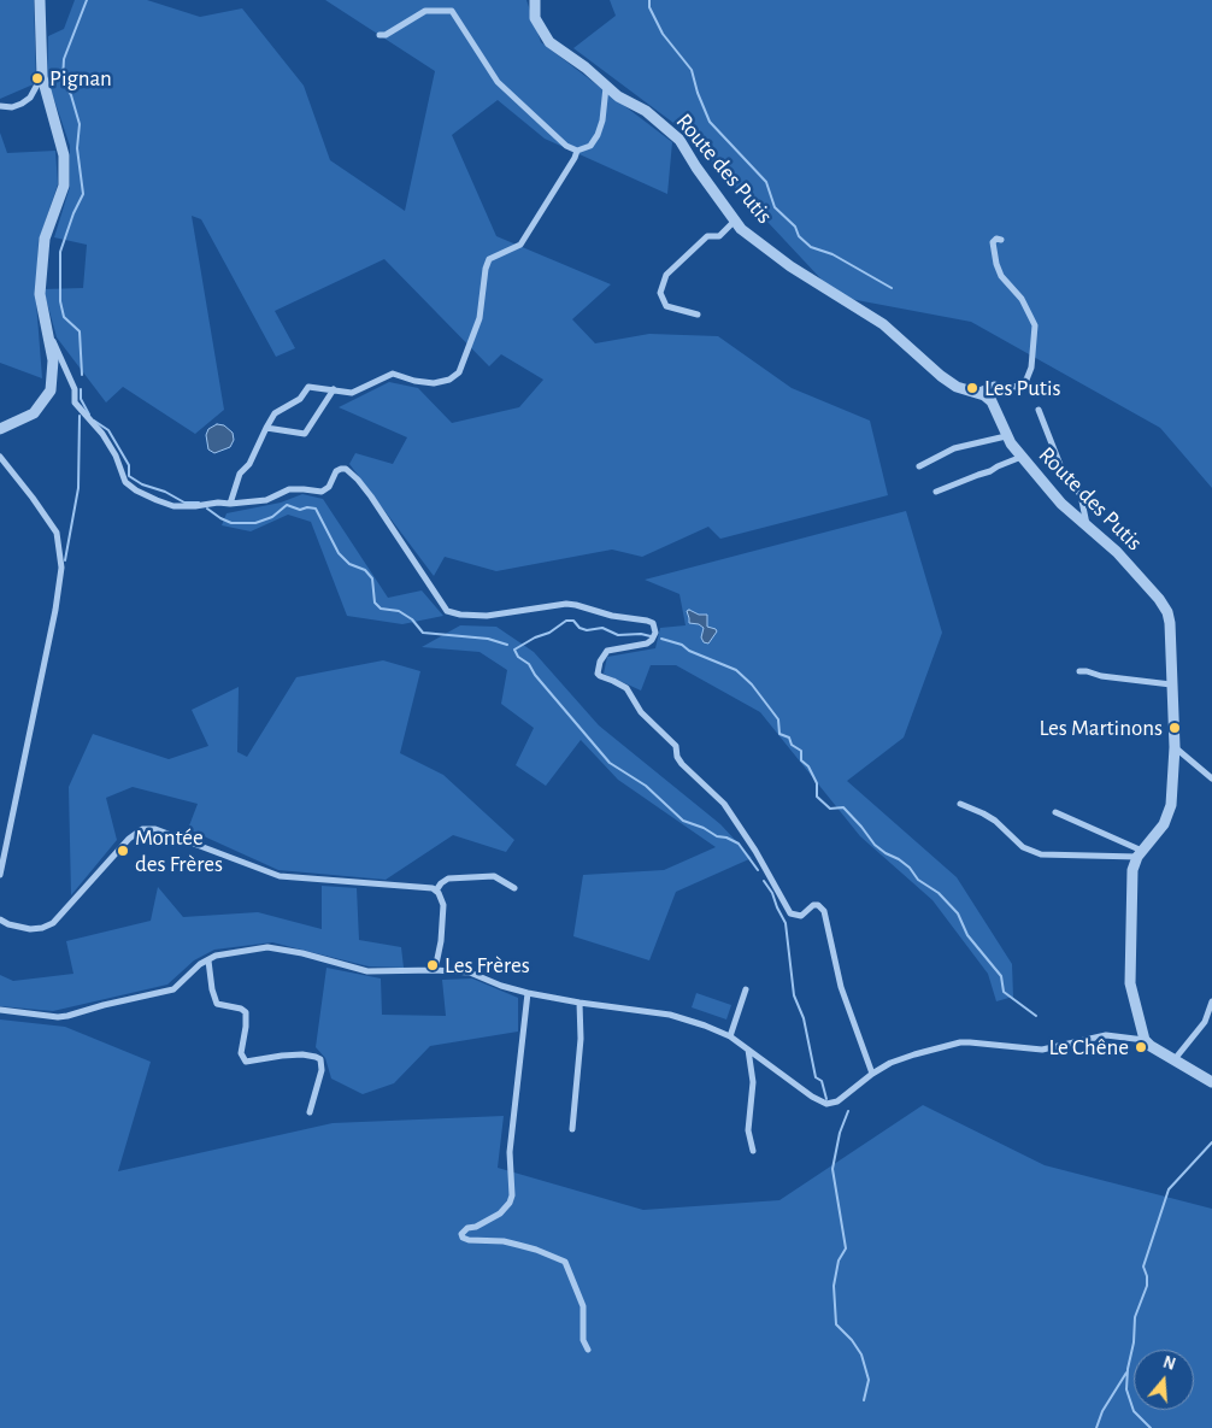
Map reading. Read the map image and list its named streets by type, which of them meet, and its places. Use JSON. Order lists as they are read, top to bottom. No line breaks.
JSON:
{"streets":{"street":["Route des Putis"]},"places":["Pignan","Les Putis","Les Martinons","Montée des Frères","Les Frères","Le Chêne"],"north":"top"}
